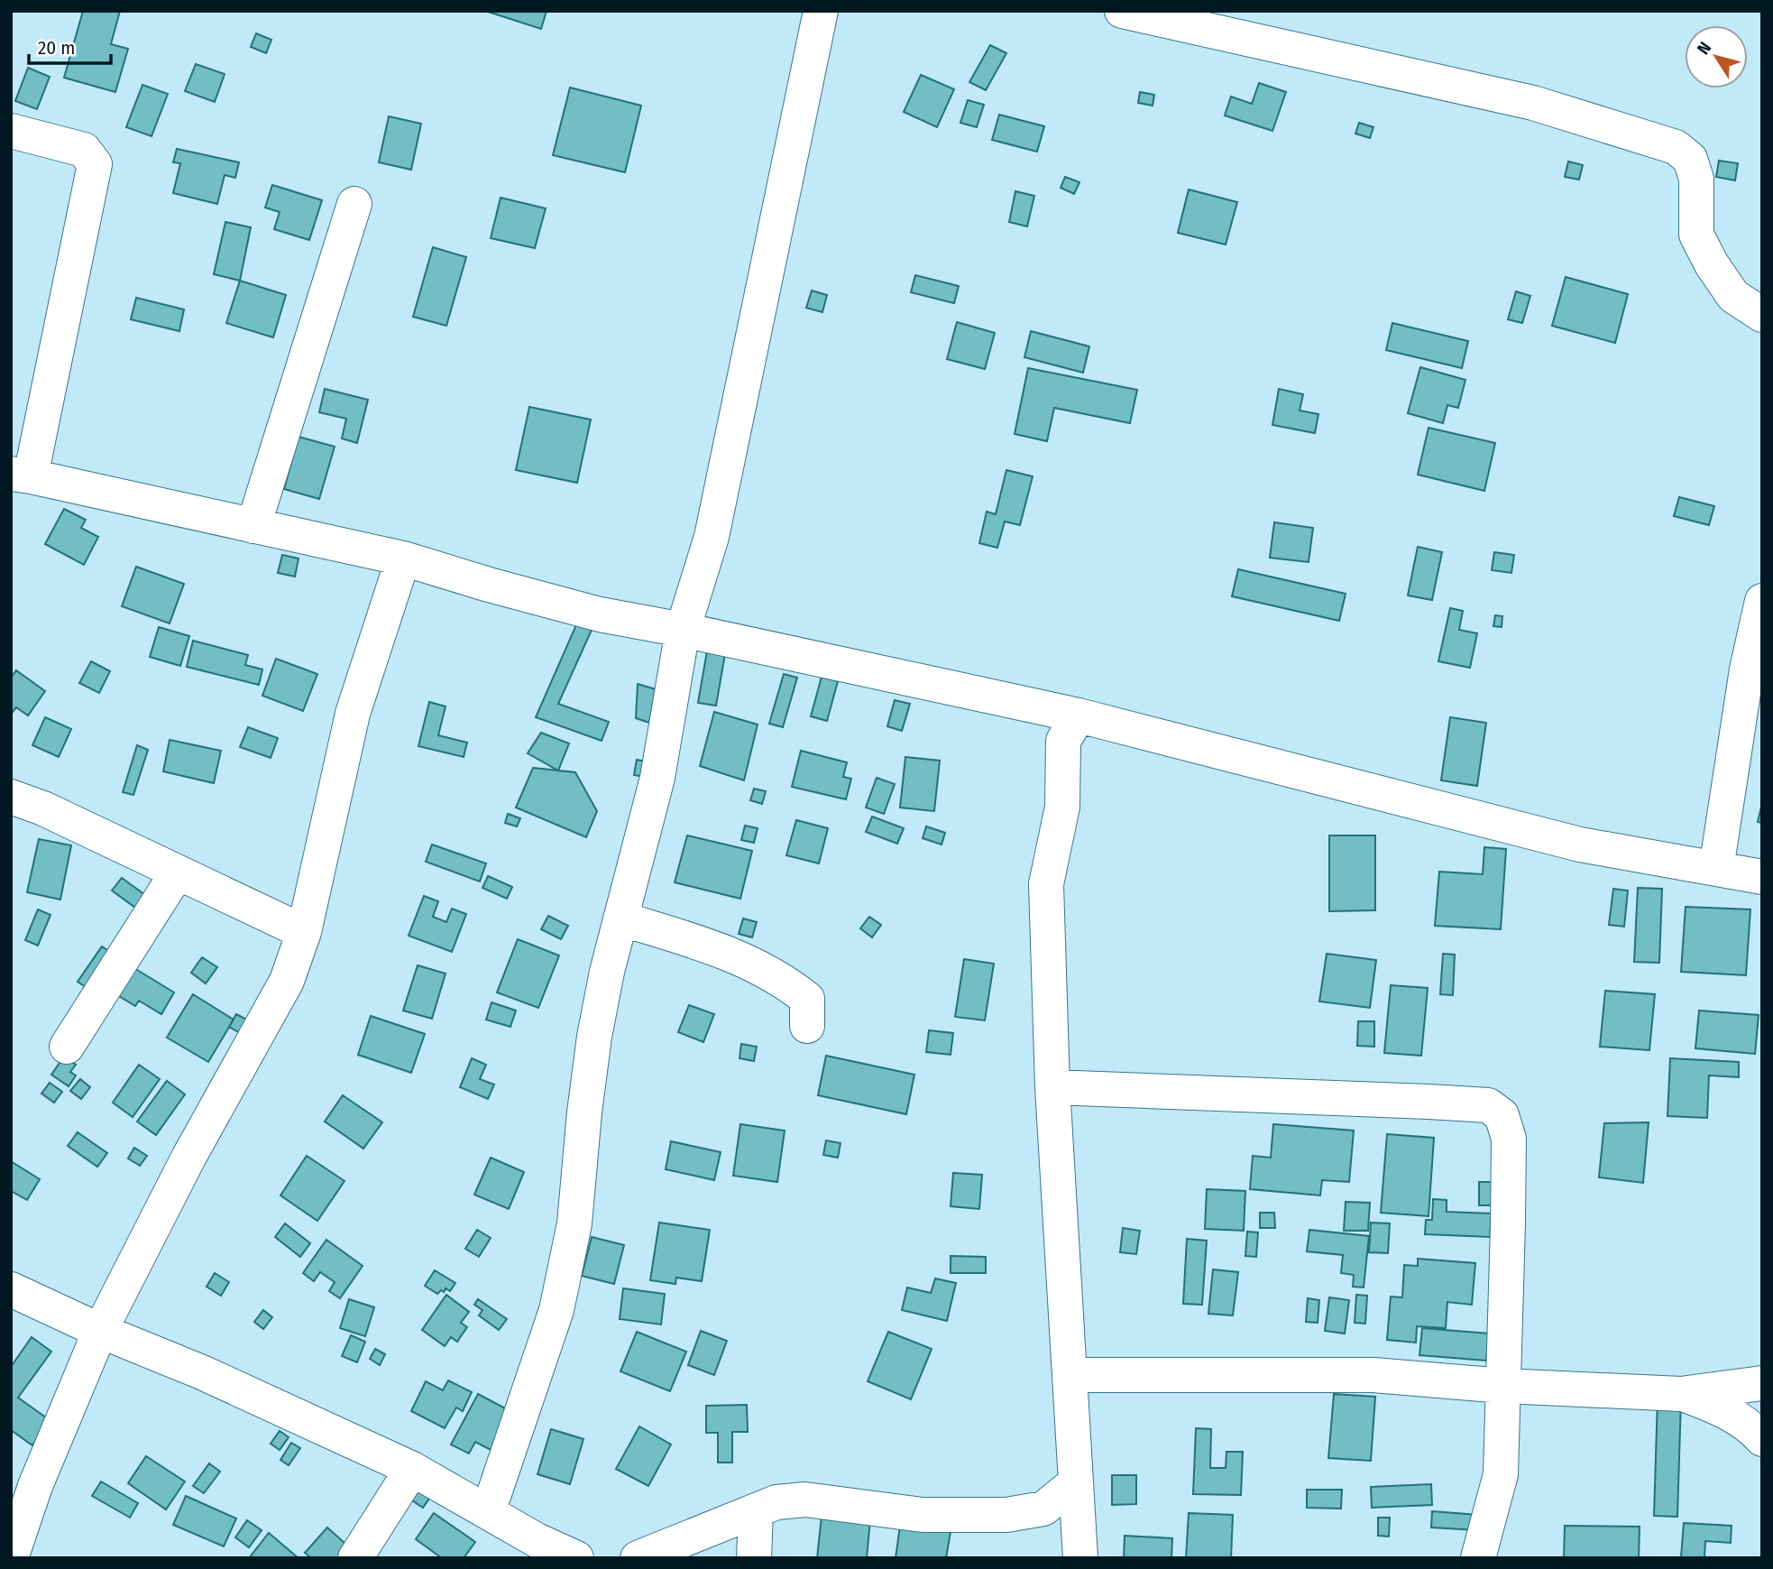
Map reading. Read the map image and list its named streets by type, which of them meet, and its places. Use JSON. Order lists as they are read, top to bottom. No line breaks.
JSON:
{"scale_bar":"20 m","north":"top left"}
